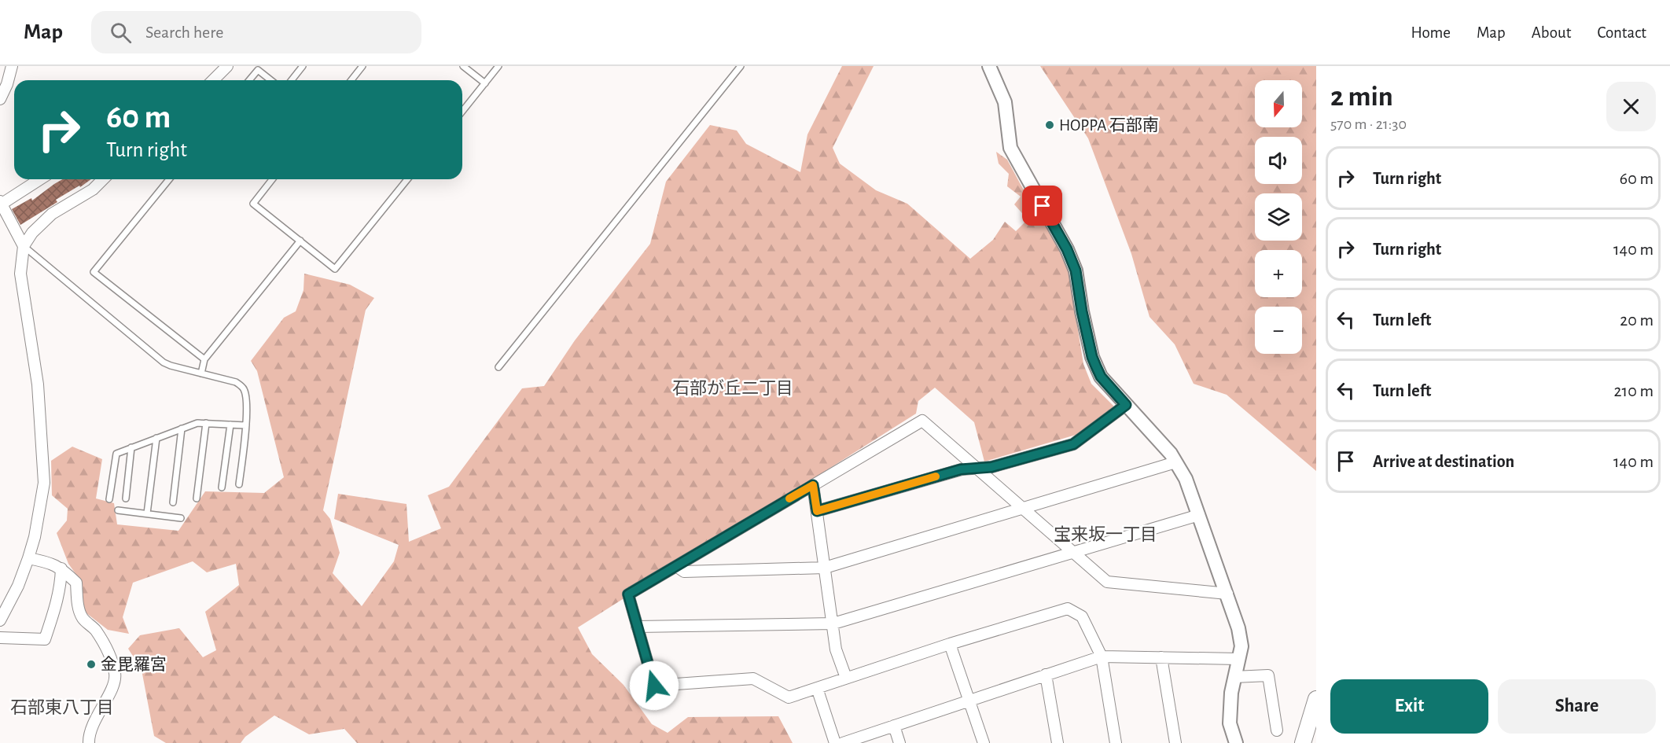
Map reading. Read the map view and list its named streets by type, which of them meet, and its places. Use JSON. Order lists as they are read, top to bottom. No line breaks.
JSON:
{"districts":["石部が丘二丁目","宝来坂一丁目","石部東八丁目"],"places":["HOPPA 石部南","金毘羅宮"],"north":"bottom","page":{"header":"Map","search":"Search here","nav":["Home","Map","About","Contact"],"heading":["2 min","570 m · 21:30"],"map_buttons":["+","−"],"turn":["60 m","Turn right"],"list":[{"name":"Turn right","value":"60 m"},{"name":"Turn right","value":"140 m"},{"name":"Turn left","value":"20 m"},{"name":"Turn left","value":"210 m"},{"name":"Arrive at destination","value":"140 m"}],"buttons":["Exit","Share"]}}
